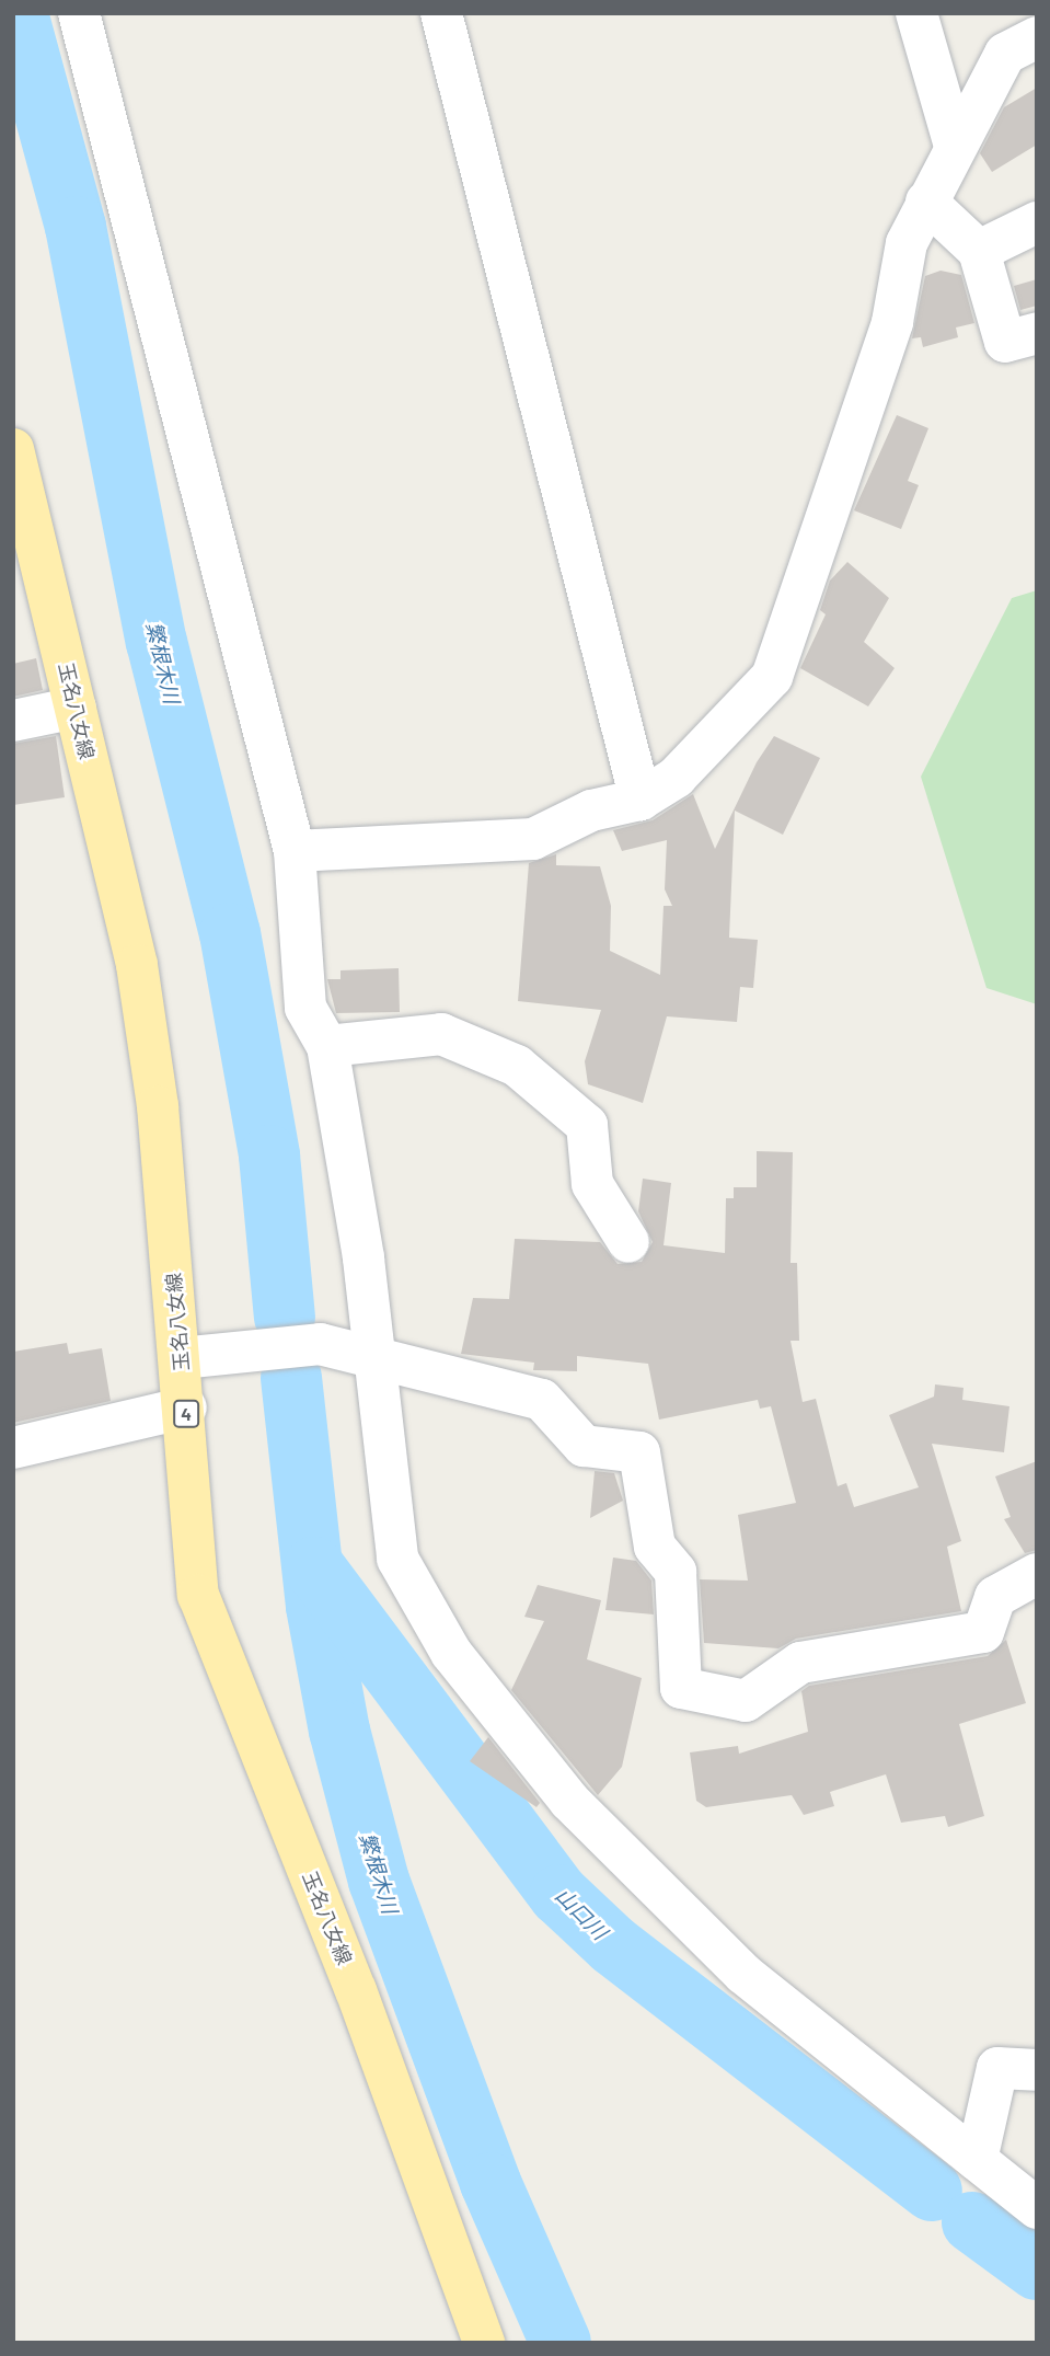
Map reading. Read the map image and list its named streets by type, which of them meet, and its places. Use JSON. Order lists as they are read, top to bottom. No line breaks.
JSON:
{"streets":{"main road":["玉名八女線","4"]},"water":["繁根木川","山口川"]}
